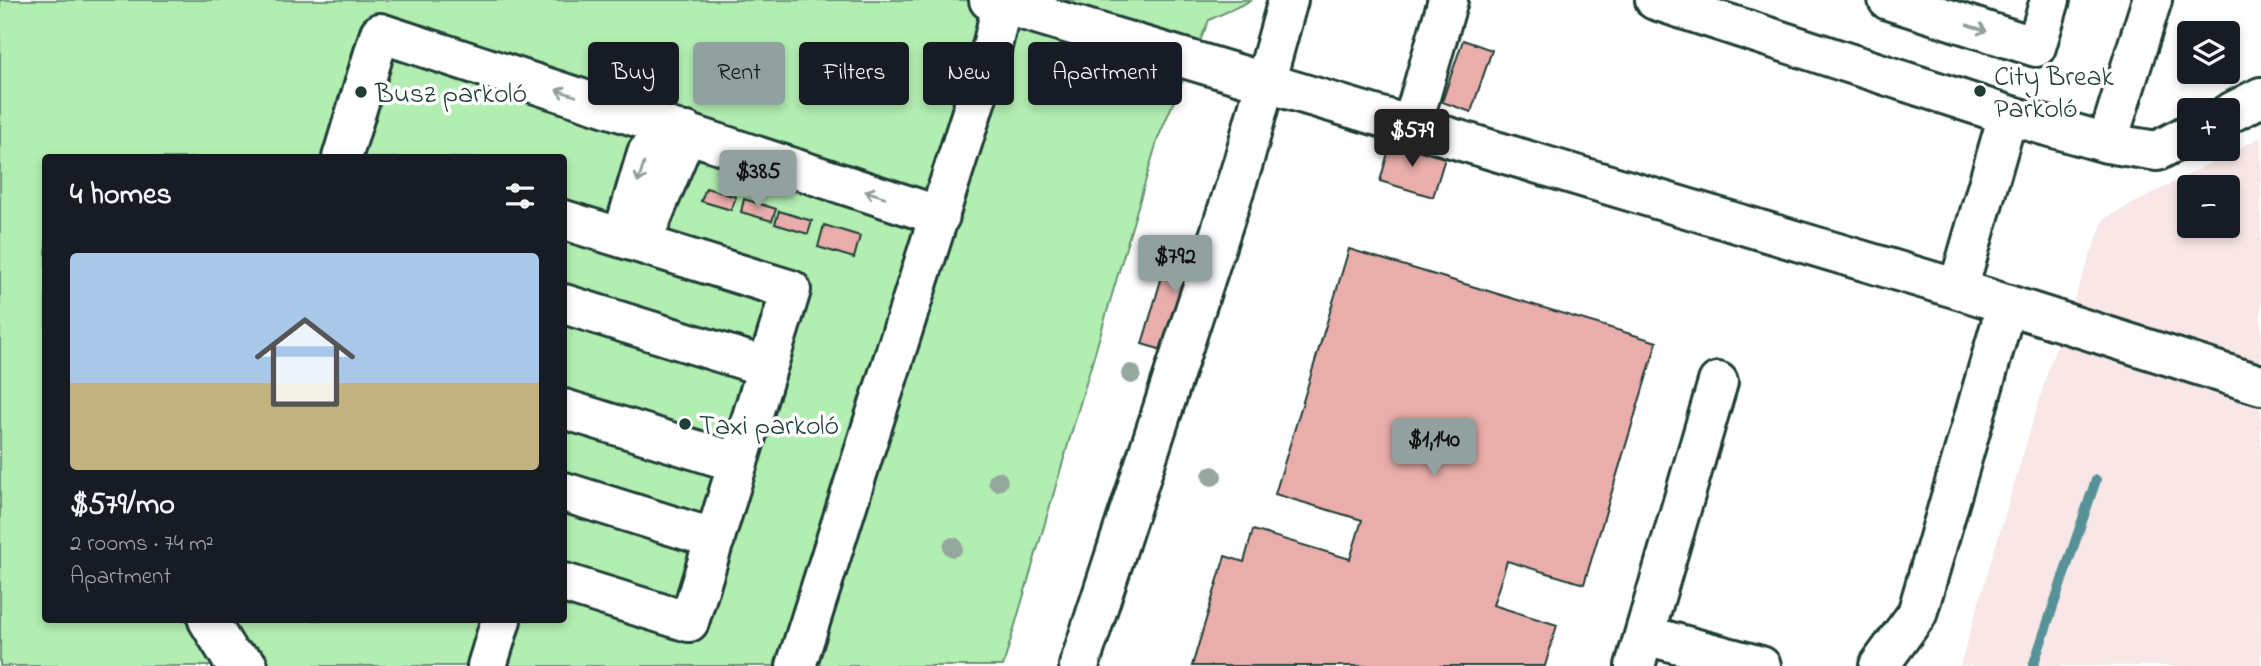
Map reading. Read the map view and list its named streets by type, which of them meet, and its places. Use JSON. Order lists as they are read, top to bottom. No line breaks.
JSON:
{"places":["City Break Parkoló","Busz parkoló","Taxi parkoló"],"page":{"map_buttons":["+","−"],"chip":["Buy","Rent","Filters","New","Apartment"],"price":["$579","$385","$792","$1,140"],"heading":"4 homes","list":[{"name":"$579/mo","note":"2 rooms · 74 m² · Apartment"}]}}
